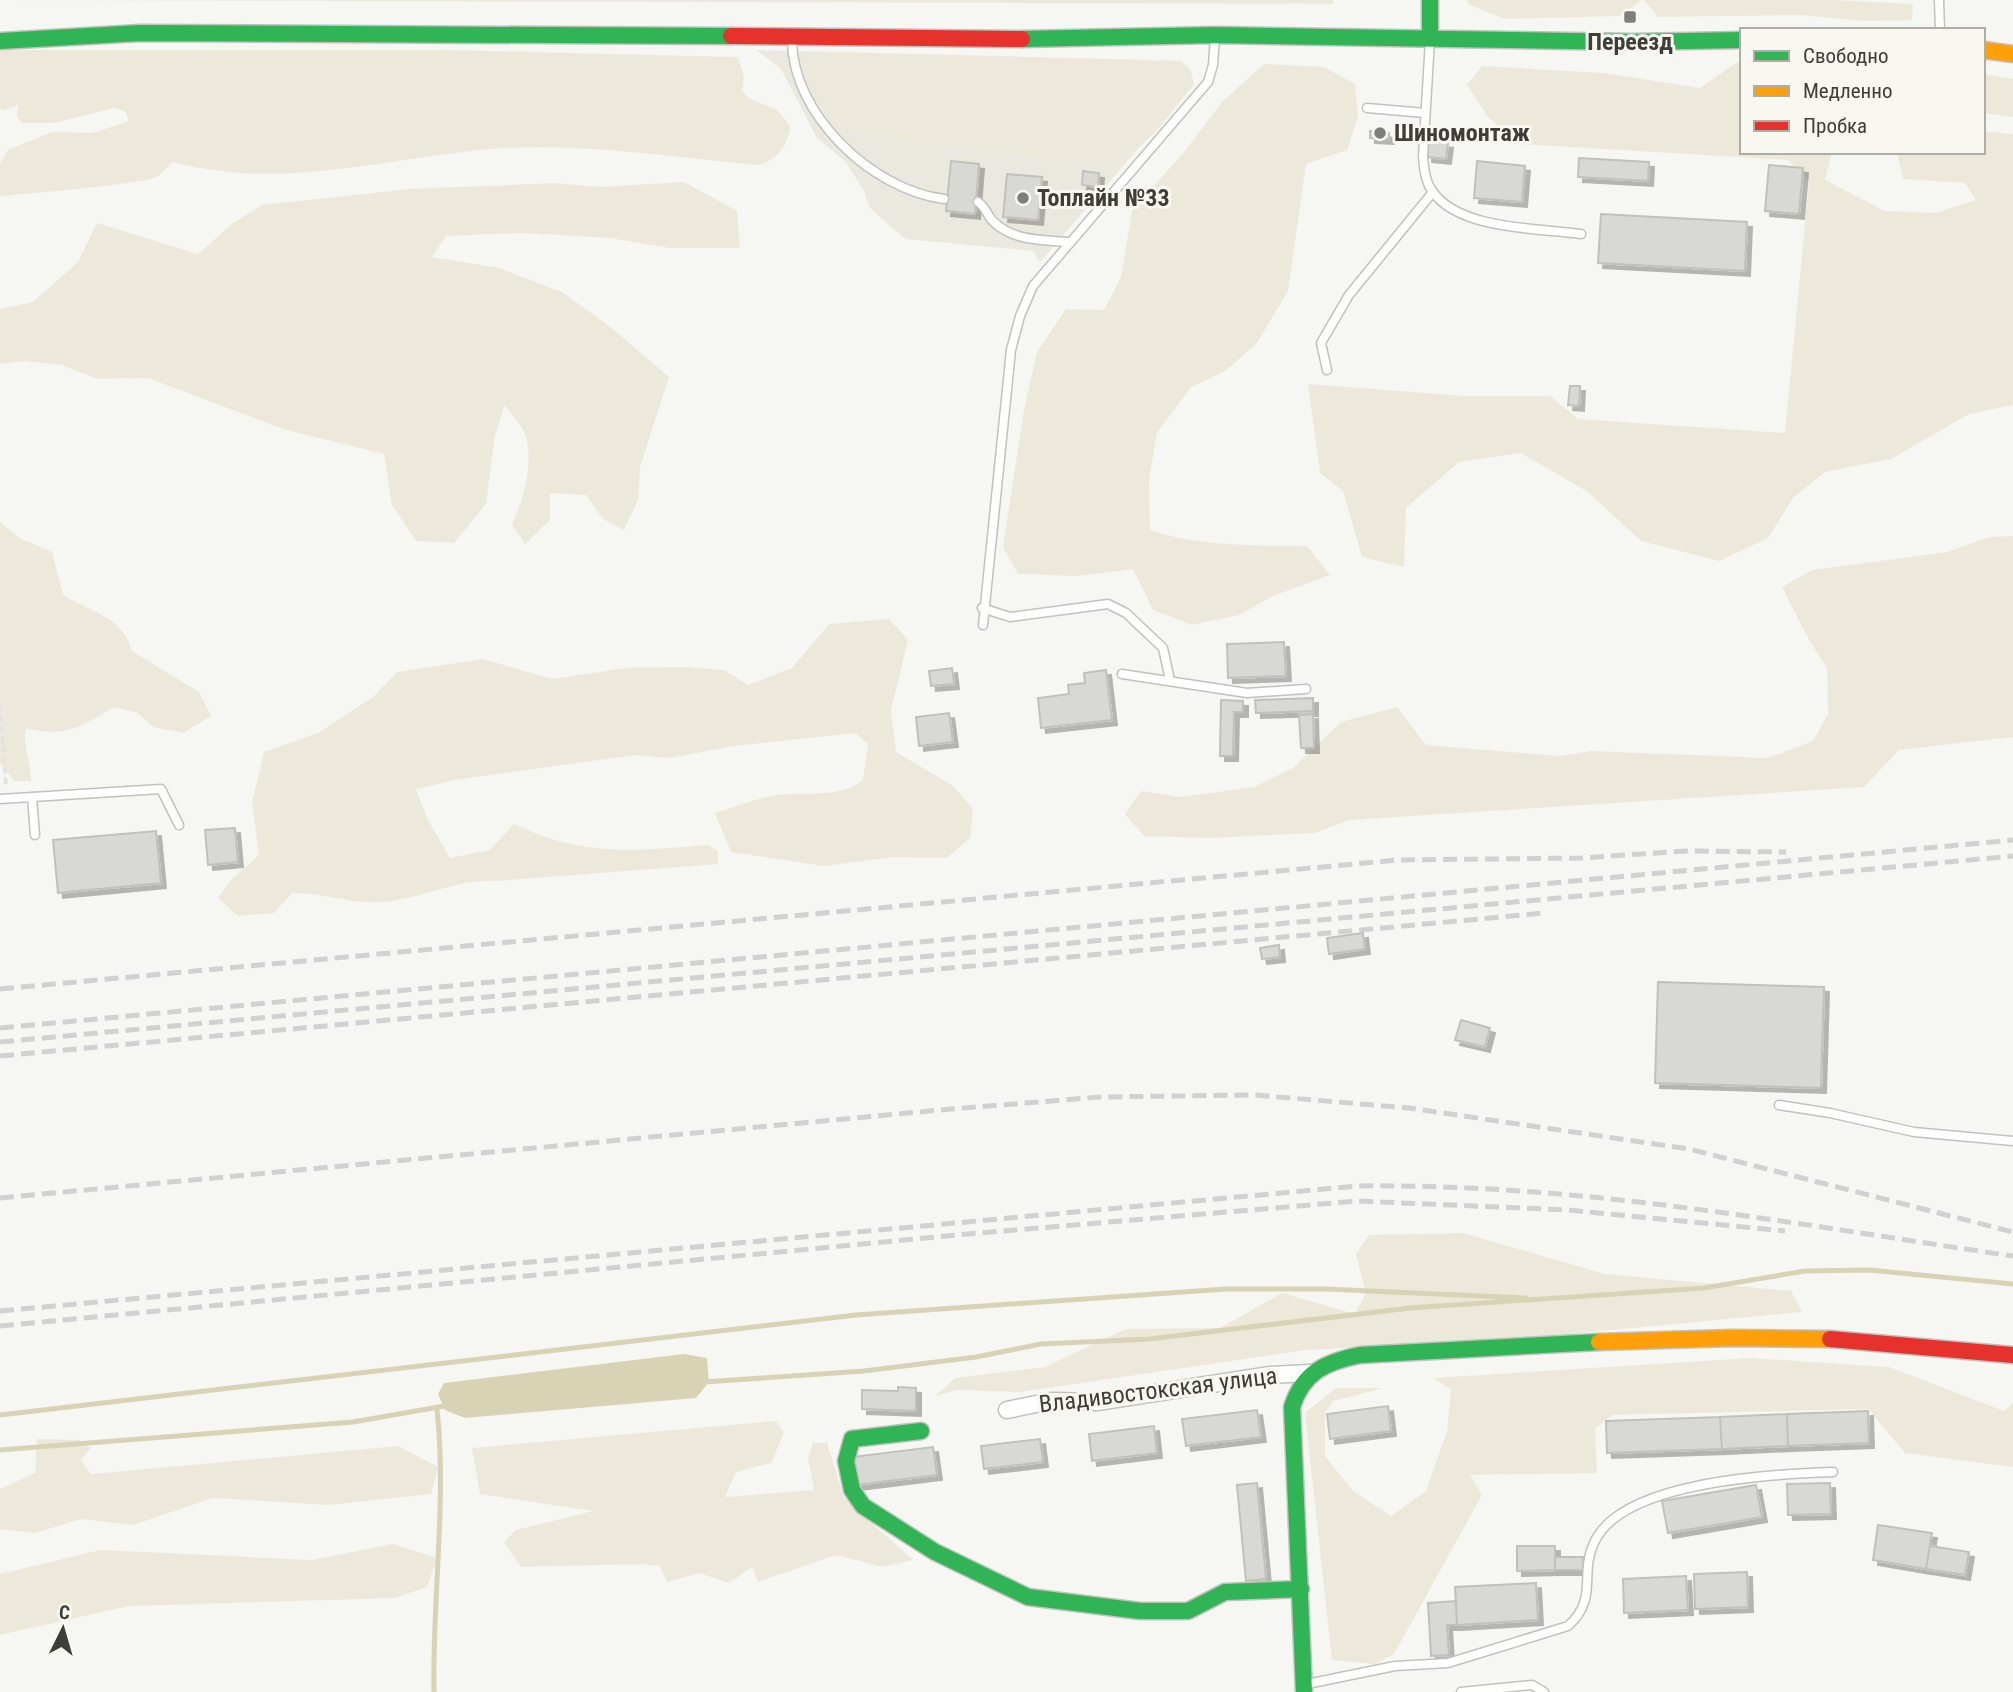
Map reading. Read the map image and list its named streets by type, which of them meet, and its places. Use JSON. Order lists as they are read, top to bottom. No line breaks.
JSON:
{"streets":{"street":["Владивостокская улица"]},"places":{"transit":["Переезд"],"other":["Шиномонтаж","Топлайн №33"]},"legend":["Свободно","Медленно","Пробка"],"north":"top"}
